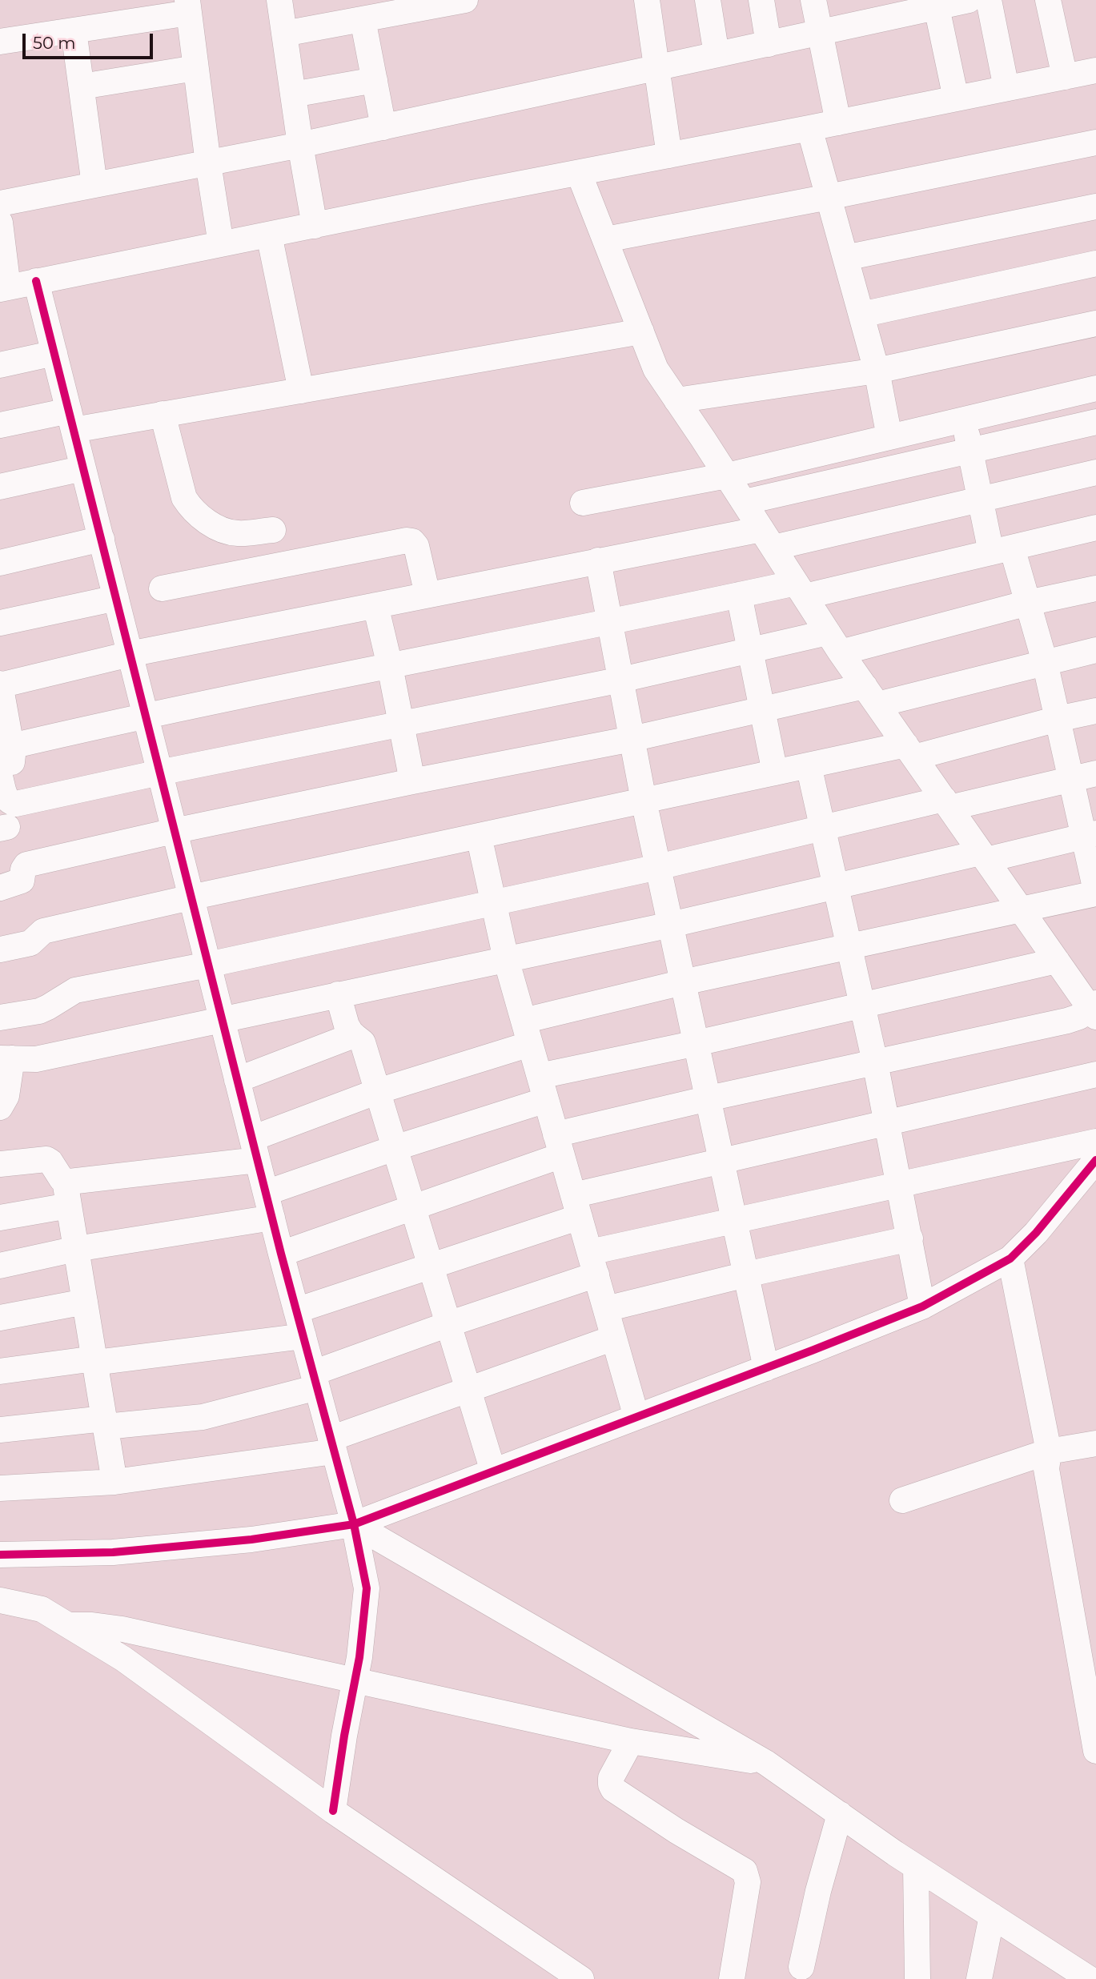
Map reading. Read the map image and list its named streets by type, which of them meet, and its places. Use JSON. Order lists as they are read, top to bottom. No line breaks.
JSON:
{"scale_bar":"50 m"}
